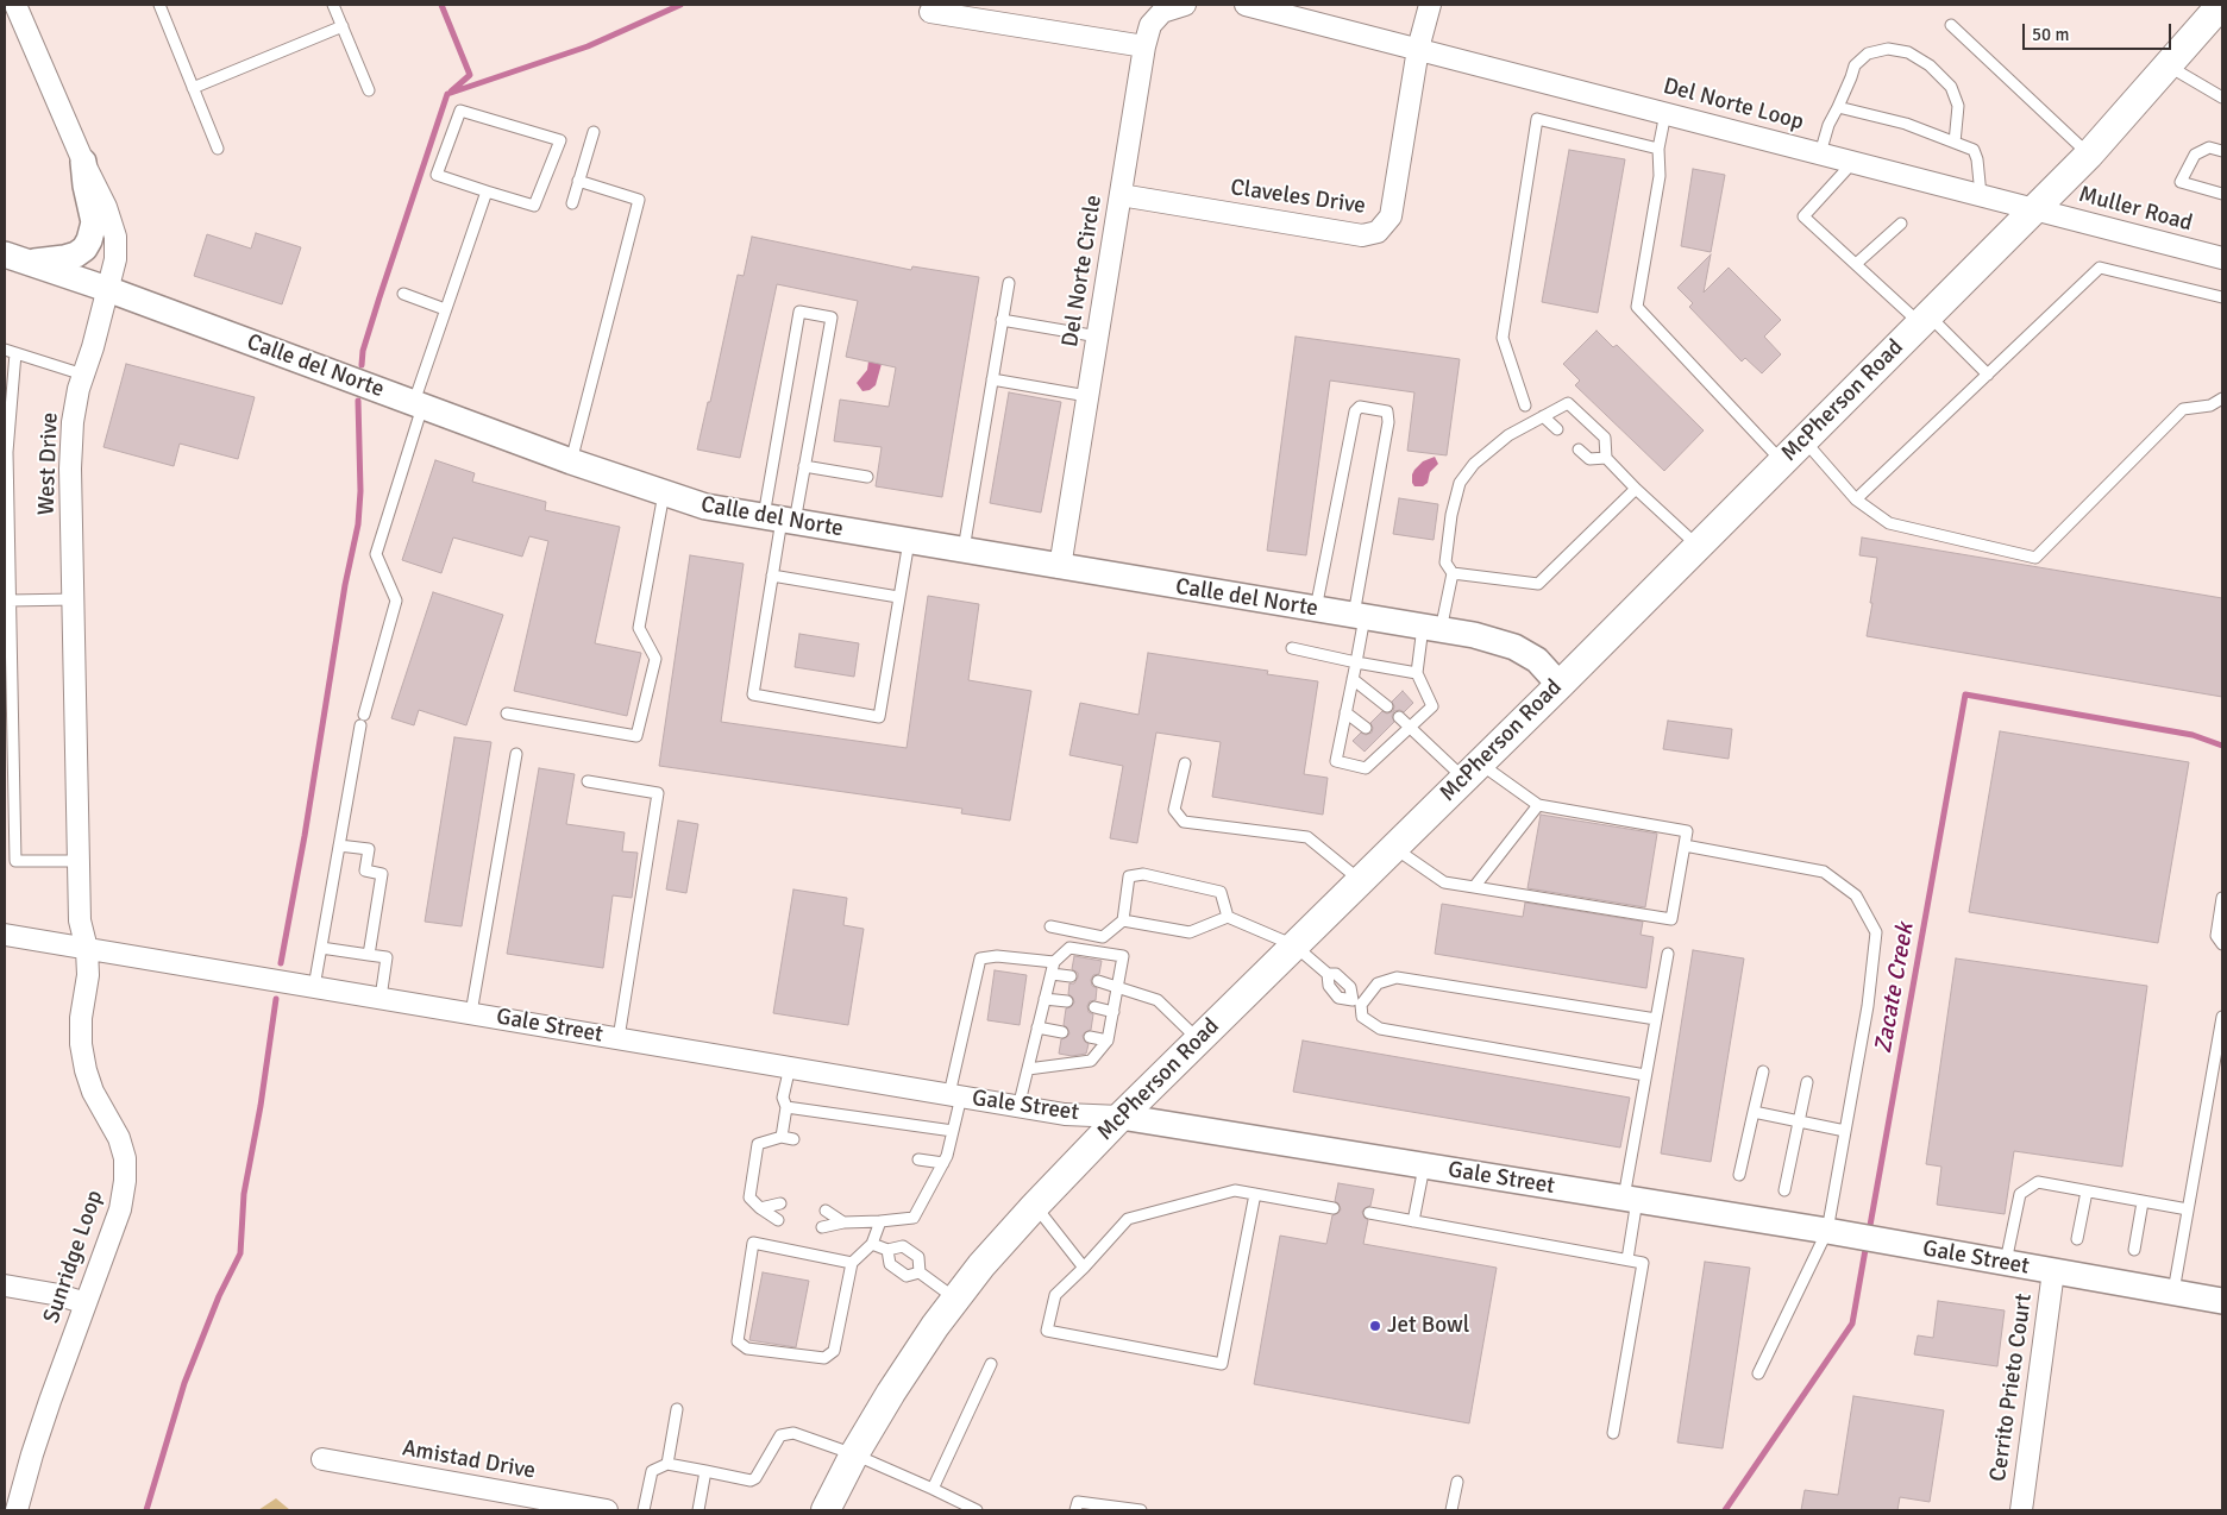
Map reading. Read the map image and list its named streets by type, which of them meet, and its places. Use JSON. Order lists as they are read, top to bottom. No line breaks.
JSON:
{"streets":{"main road":["McPherson Road"],"street":["Del Norte Loop","Claveles Drive","Muller Road","Del Norte Circle","Calle del Norte","West Drive","Gale Street","Sunridge Loop","Cerrito Prieto Court","Amistad Drive"]},"crossings":[["Del Norte Loop","Claveles Drive"],["Del Norte Loop","Muller Road"],["Del Norte Loop","McPherson Road"],["Claveles Drive","Del Norte Circle"],["Muller Road","McPherson Road"],["Del Norte Circle","Calle del Norte"],["Calle del Norte","McPherson Road"],["Calle del Norte","West Drive"],["McPherson Road","Gale Street"],["West Drive","Gale Street"],["West Drive","Sunridge Loop"],["Gale Street","Sunridge Loop"],["Gale Street","Cerrito Prieto Court"]],"water":["Zacate Creek"],"places":["Jet Bowl"],"scale_bar":"50 m"}
